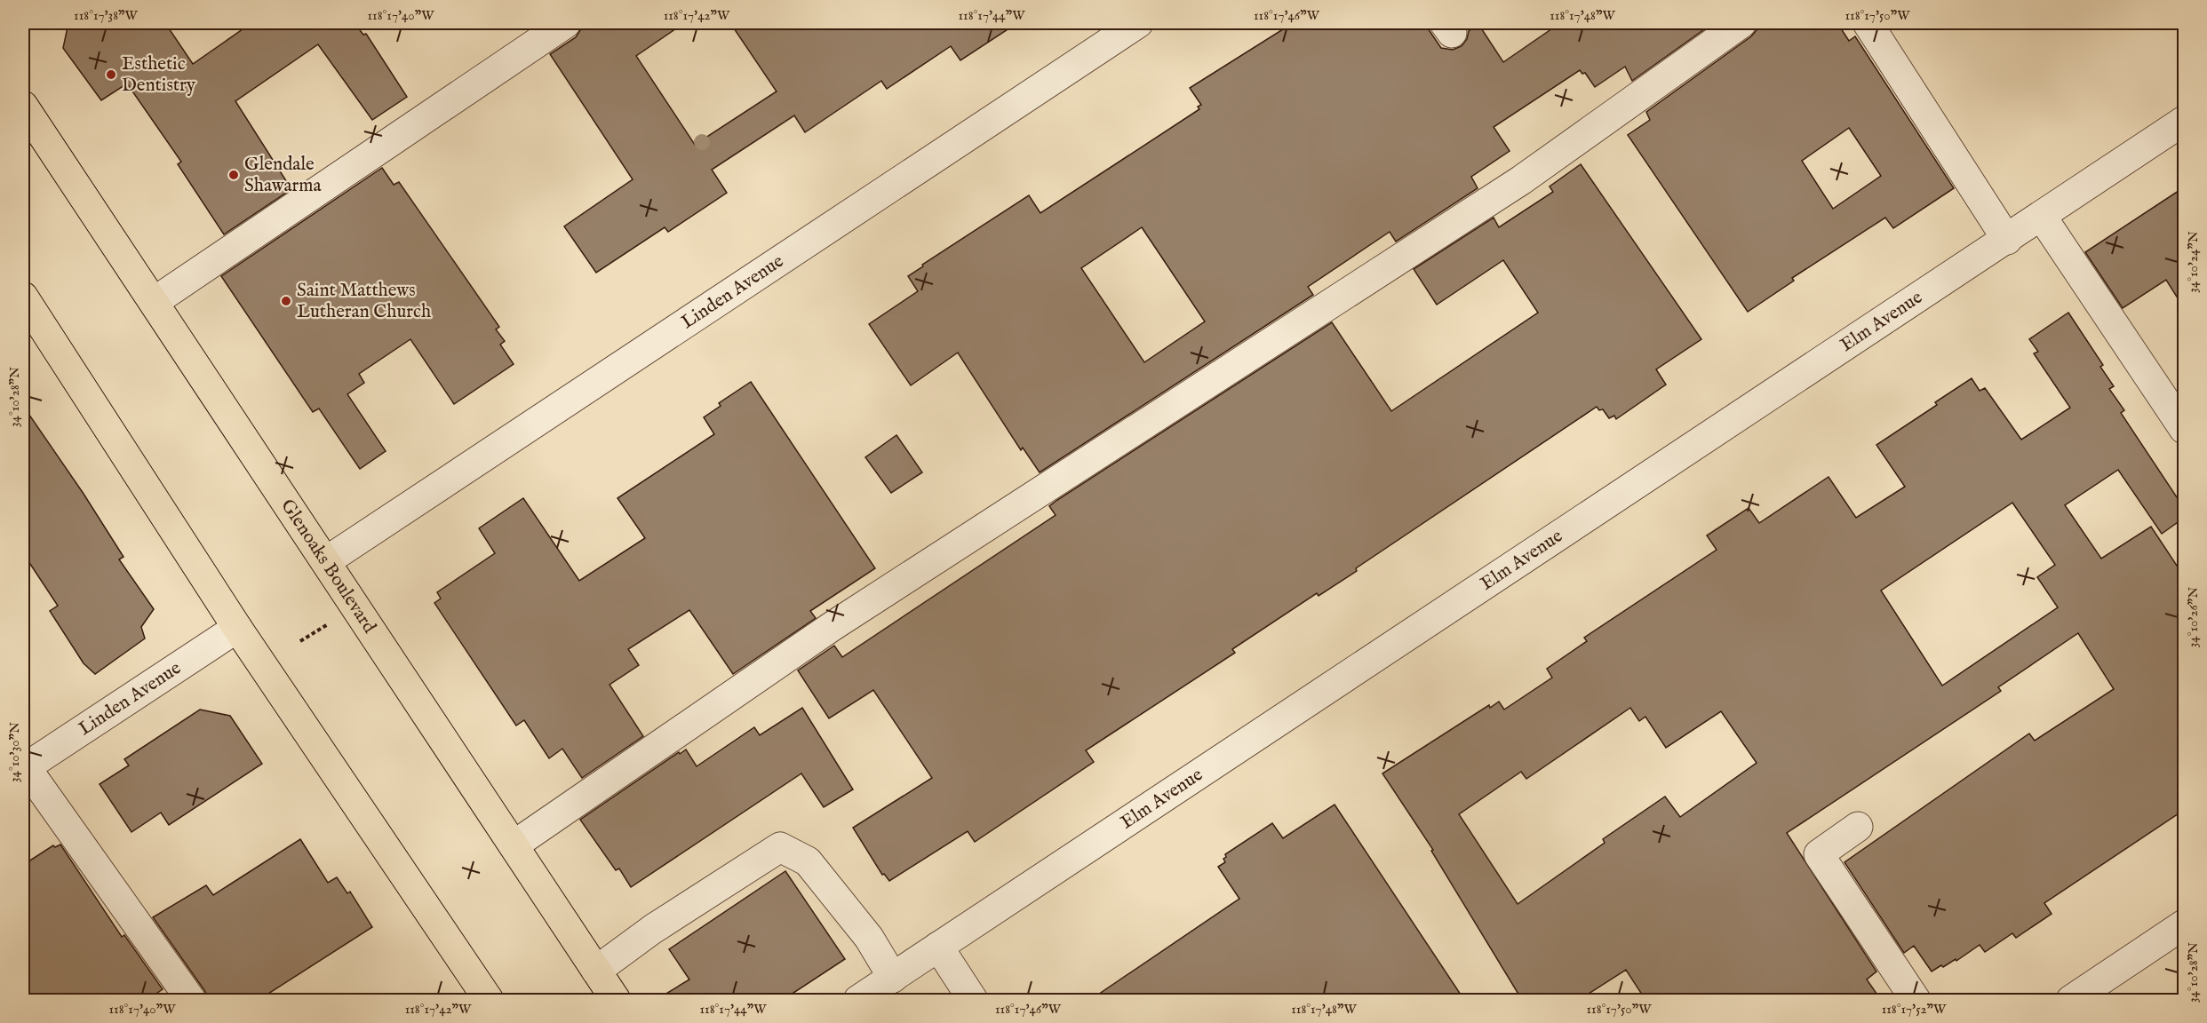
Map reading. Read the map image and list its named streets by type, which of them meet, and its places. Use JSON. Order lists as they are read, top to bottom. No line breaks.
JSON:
{"streets":{"main road":["Glenoaks Boulevard"],"street":["Linden Avenue","Elm Avenue"]},"crossings":[["Linden Avenue","Glenoaks Boulevard"]],"places":["Esthetic Dentistry","Glendale Shawarma","Saint Matthews Lutheran Church"],"coordinates":["118°17'38\"W","118°17'40\"W","118°17'42\"W","118°17'44\"W","118°17'46\"W","118°17'48\"W","118°17'50\"W","34°10'24\"N","34°10'28\"N","34°10'26\"N","34°10'30\"N","118°17'52\"W"]}
